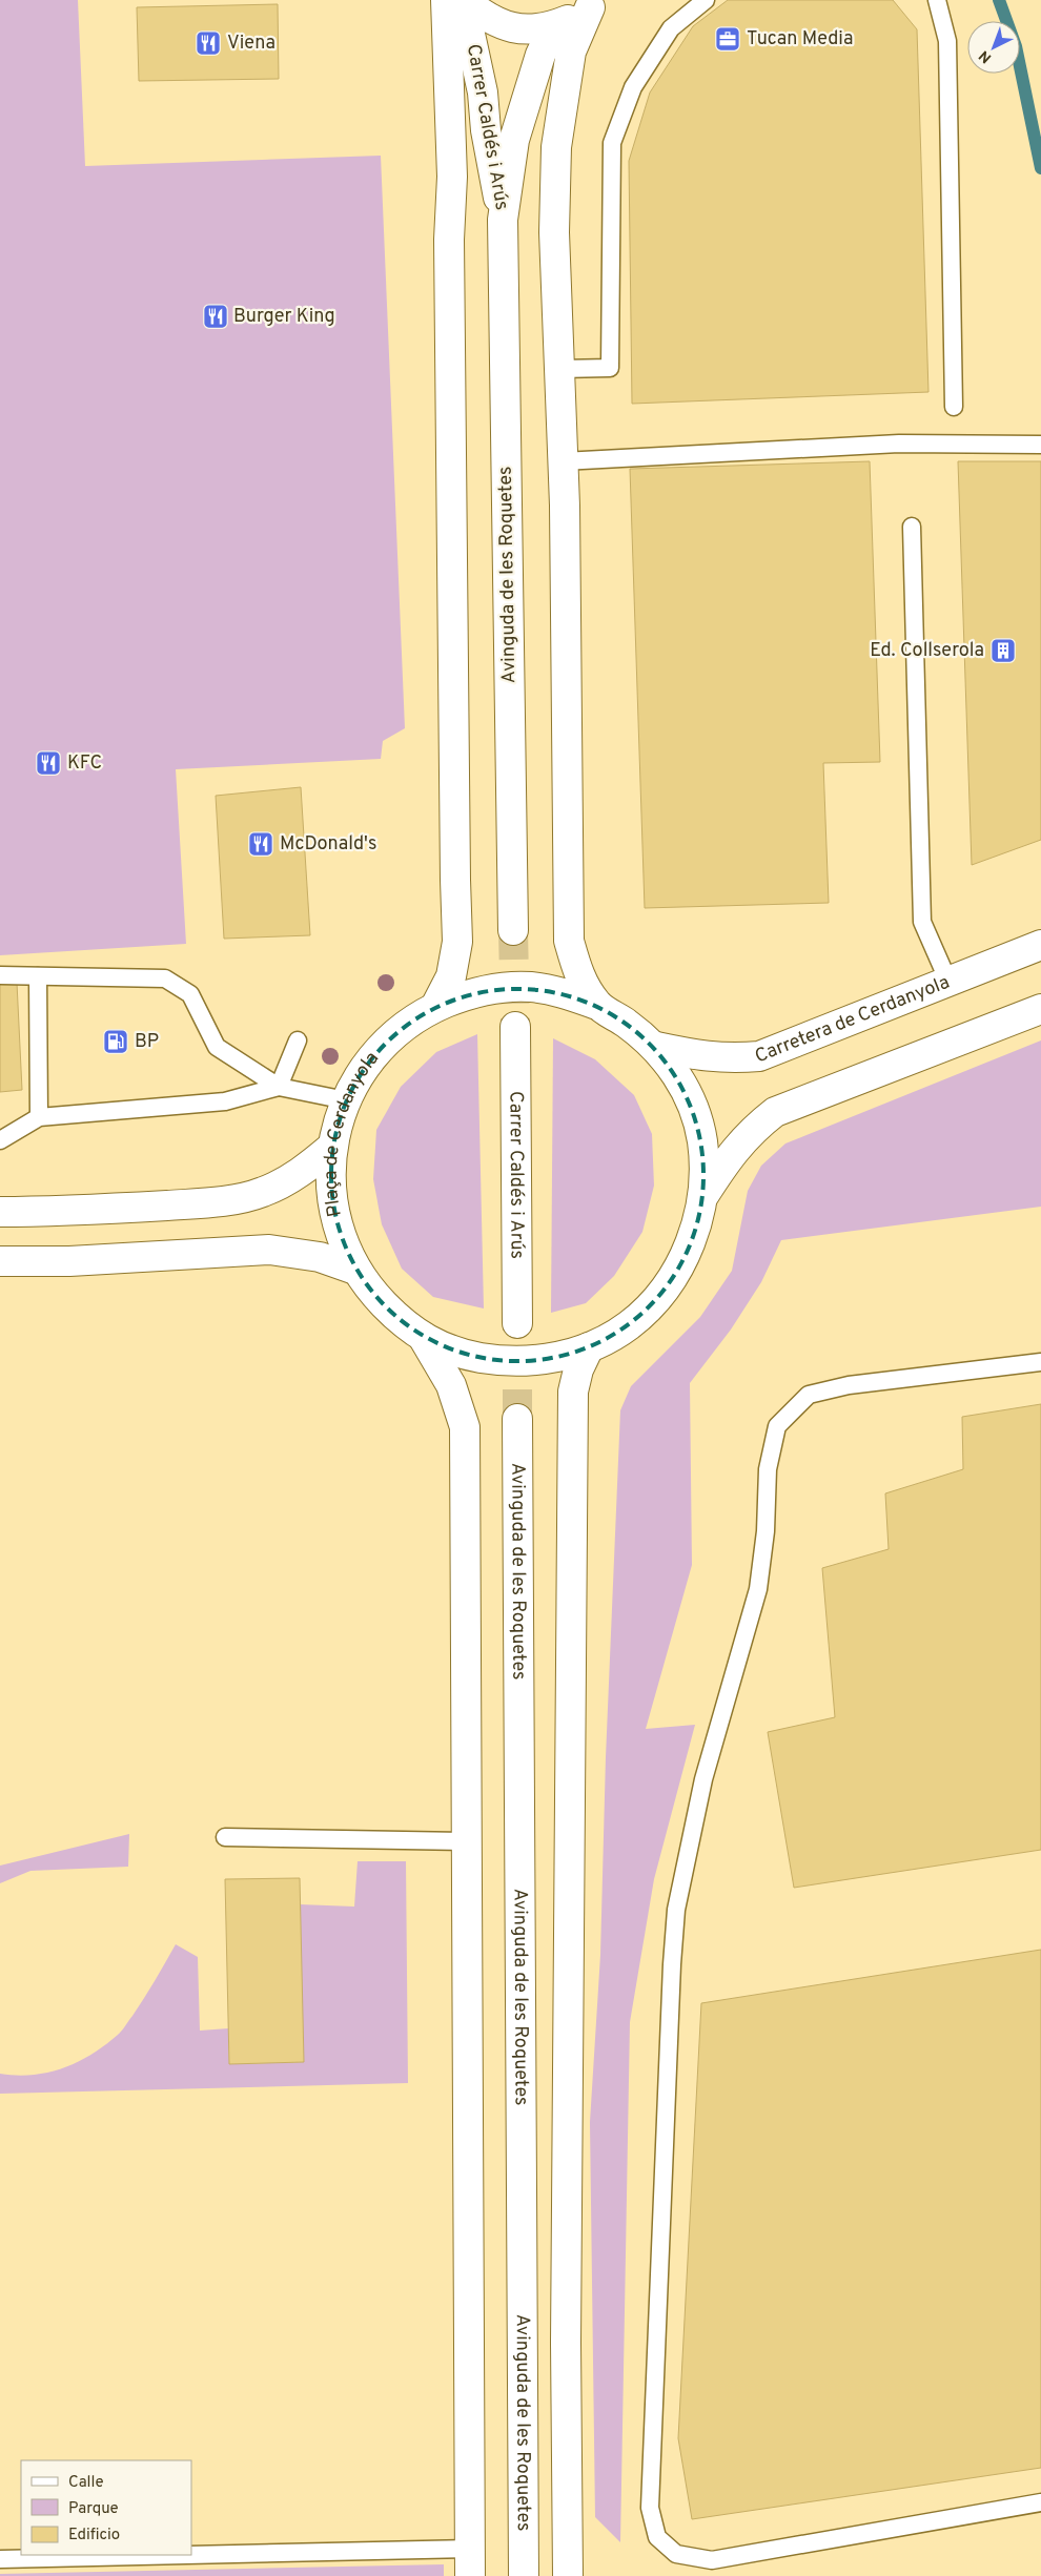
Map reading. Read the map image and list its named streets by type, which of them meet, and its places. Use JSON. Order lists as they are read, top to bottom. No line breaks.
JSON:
{"streets":{"main road":["Carrer Caldés i Arús","Avinguda de les Roquetes","Carretera de Cerdanyola","Plaça de Cerdanyola"]},"crossings":[["Carrer Caldés i Arús","Avinguda de les Roquetes"],["Carretera de Cerdanyola","Plaça de Cerdanyola"]],"places":{"office":["Tucan Media"],"restaurant":["Viena","Burger King","KFC","McDonald's"],"building":["Ed. Collserola"],"fuel station":["BP"]},"legend":["Calle","Parque","Edificio"],"north":"bottom left"}
